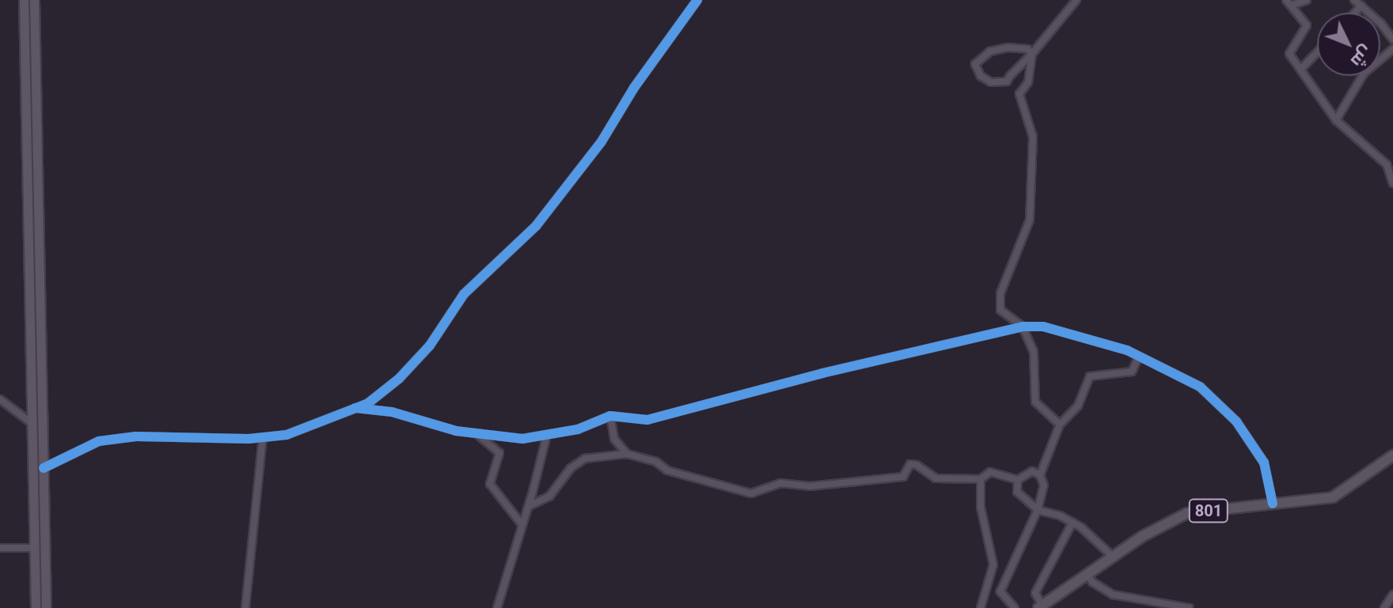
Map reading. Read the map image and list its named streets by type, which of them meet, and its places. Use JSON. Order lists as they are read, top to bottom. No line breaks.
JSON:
{"streets":{"main road":["801"]},"north":"bottom right"}
